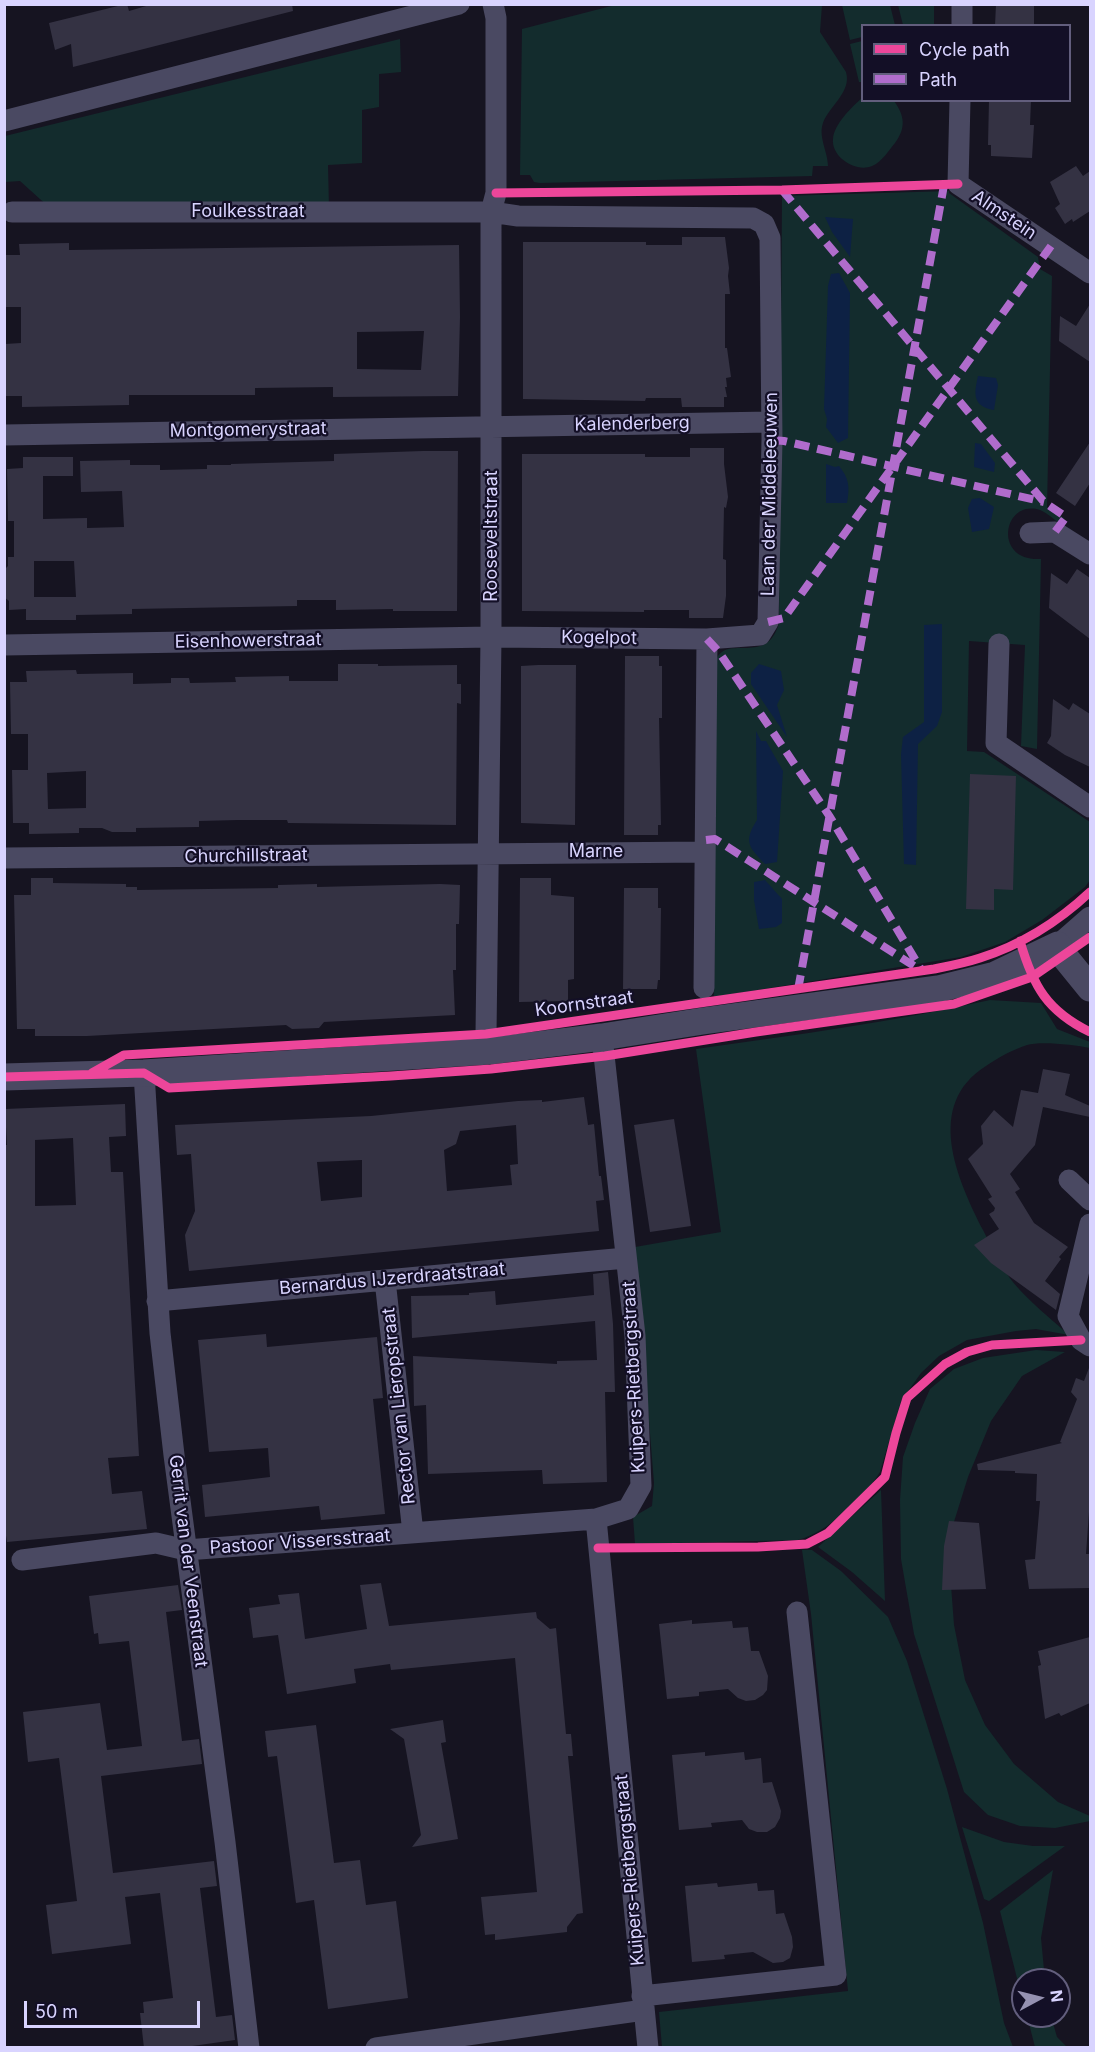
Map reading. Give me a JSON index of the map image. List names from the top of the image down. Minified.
{"streets":{"street":["Foulkesstraat","Almstein","Kalenderberg","Montgomerystraat","Laan der Middeleeuwen","Rooseveltstraat","Kogelpot","Eisenhowerstraat","Marne","Churchillstraat","Koornstraat","Bernardus IJzerdraatstraat","Kuipers-Rietbergstraat","Rector van Lieropstraat","Pastoor Vissersstraat","Gerrit van der Veenstraat"]},"crossings":[["Foulkesstraat","Laan der Middeleeuwen"],["Foulkesstraat","Rooseveltstraat"],["Kalenderberg","Montgomerystraat"],["Kalenderberg","Laan der Middeleeuwen"],["Kalenderberg","Rooseveltstraat"],["Montgomerystraat","Rooseveltstraat"],["Laan der Middeleeuwen","Rooseveltstraat"],["Laan der Middeleeuwen","Kogelpot"],["Rooseveltstraat","Kogelpot"],["Rooseveltstraat","Eisenhowerstraat"],["Rooseveltstraat","Marne"],["Rooseveltstraat","Churchillstraat"],["Rooseveltstraat","Koornstraat"],["Kogelpot","Eisenhowerstraat"],["Marne","Churchillstraat"],["Koornstraat","Kuipers-Rietbergstraat"],["Koornstraat","Gerrit van der Veenstraat"],["Bernardus IJzerdraatstraat","Kuipers-Rietbergstraat"],["Bernardus IJzerdraatstraat","Rector van Lieropstraat"],["Bernardus IJzerdraatstraat","Gerrit van der Veenstraat"],["Kuipers-Rietbergstraat","Pastoor Vissersstraat"],["Rector van Lieropstraat","Pastoor Vissersstraat"],["Pastoor Vissersstraat","Gerrit van der Veenstraat"]],"legend":["Cycle path","Path"],"scale_bar":"50 m","north":"right"}
